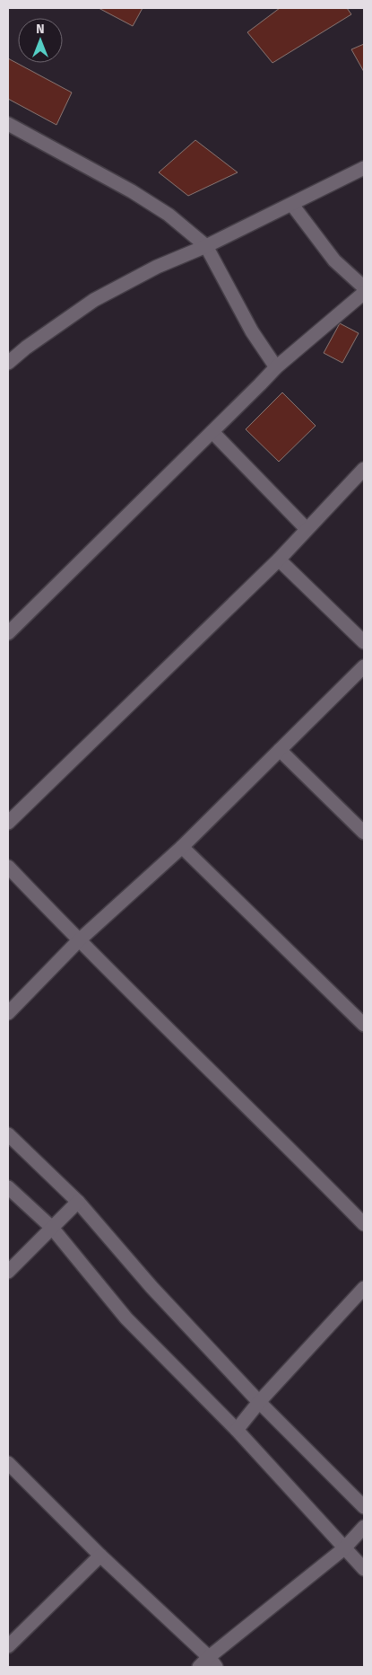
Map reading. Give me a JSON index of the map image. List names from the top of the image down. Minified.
{"north":"top"}
